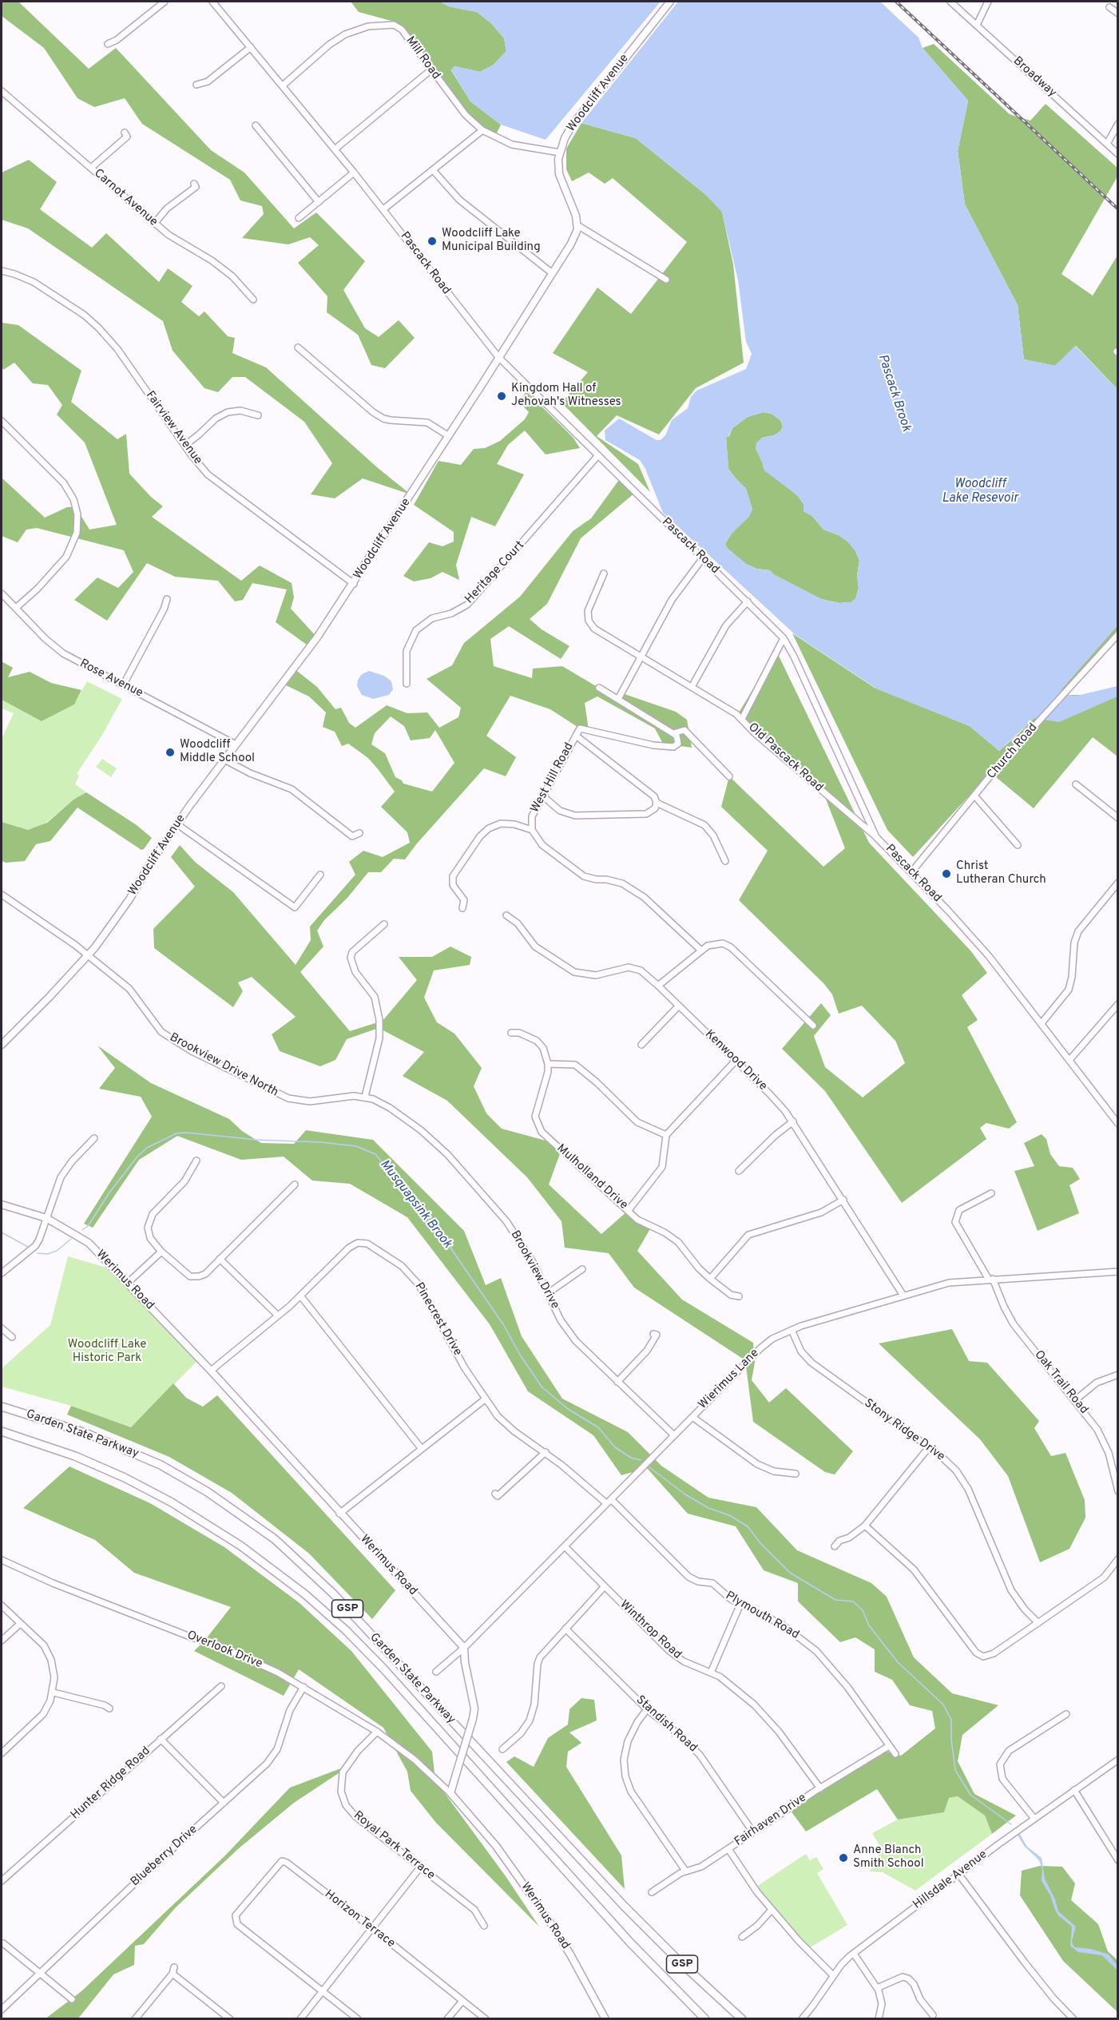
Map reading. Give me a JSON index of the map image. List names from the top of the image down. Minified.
{"streets":{"highway":["Garden State Parkway","GSP"],"main road":["Woodcliff Avenue","Werimus Road"],"street":["Mill Road","Broadway","Carnot Avenue","Pascack Road","Fairview Avenue","Heritage Court","Rose Avenue","Church Road","Old Pascack Road","West Hill Road","Kenwood Drive","Brookview Drive North","Mulholland Drive","Brookview Drive","Pinecrest Drive","Wierimus Lane","Oak Trail Road","Stony Ridge Drive","Plymouth Road","Winthrop Road","Overlook Drive","Standish Road","Hunter Ridge Road","Fairhaven Drive","Royal Park Terrace","Blueberry Drive","Hillsdale Avenue","Horizon Terrace"]},"crossings":[["Mill Road","Woodcliff Avenue"],["Mill Road","Pascack Road"],["Woodcliff Avenue","Pascack Road"],["Woodcliff Avenue","Fairview Avenue"],["Woodcliff Avenue","Rose Avenue"],["Woodcliff Avenue","Brookview Drive North"],["Pascack Road","Heritage Court"],["Pascack Road","Church Road"],["Pascack Road","Old Pascack Road"],["Kenwood Drive","Wierimus Lane"],["Brookview Drive North","Brookview Drive"],["Brookview Drive","Wierimus Lane"],["Werimus Road","Pinecrest Drive"],["Werimus Road","Wierimus Lane"],["Werimus Road","Overlook Drive"],["Pinecrest Drive","Wierimus Lane"],["Pinecrest Drive","Plymouth Road"],["Wierimus Lane","Oak Trail Road"],["Wierimus Lane","Stony Ridge Drive"],["Wierimus Lane","Plymouth Road"],["Wierimus Lane","Winthrop Road"],["Plymouth Road","Fairhaven Drive"],["Winthrop Road","Fairhaven Drive"],["Overlook Drive","Royal Park Terrace"],["Overlook Drive","Blueberry Drive"],["Standish Road","Fairhaven Drive"]],"water":["Pascack Brook","Woodcliff Lake Resevoir","Musquapsink Brook"],"parks":["Woodcliff Lake Historic Park"],"places":["Woodcliff Lake Municipal Building","Kingdom Hall of Jehovah's Witnesses","Woodcliff Middle School","Christ Lutheran Church","Anne Blanch Smith School"]}
